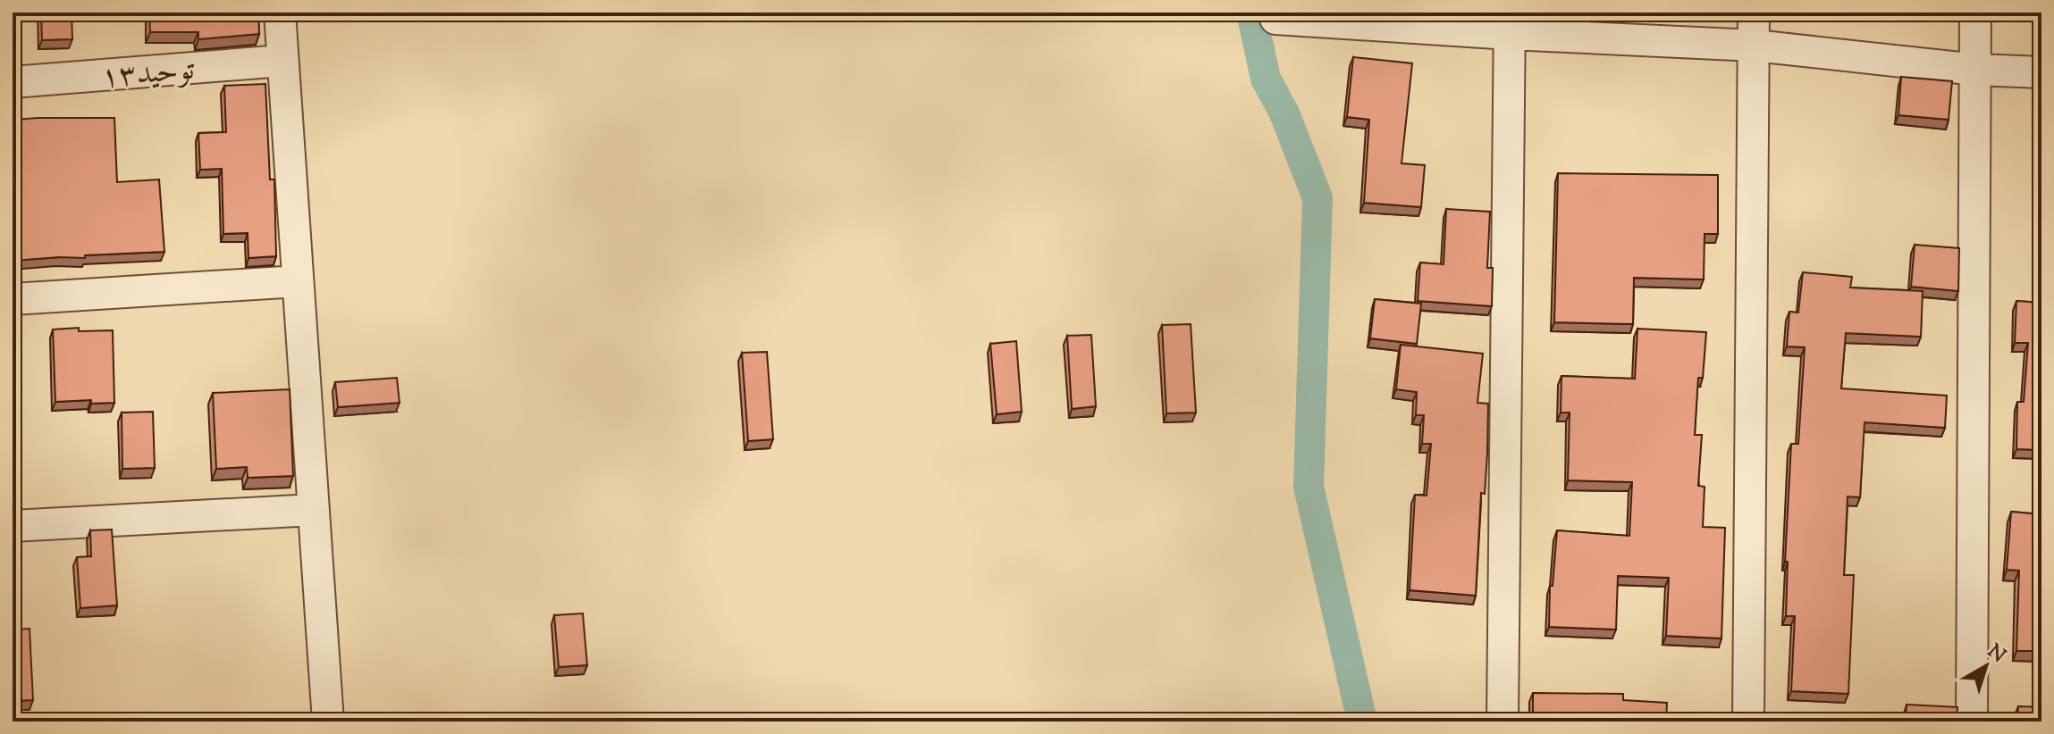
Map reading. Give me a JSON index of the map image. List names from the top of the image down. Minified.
{"streets":{"street":["توحید۱۳"]},"north":"top right"}
